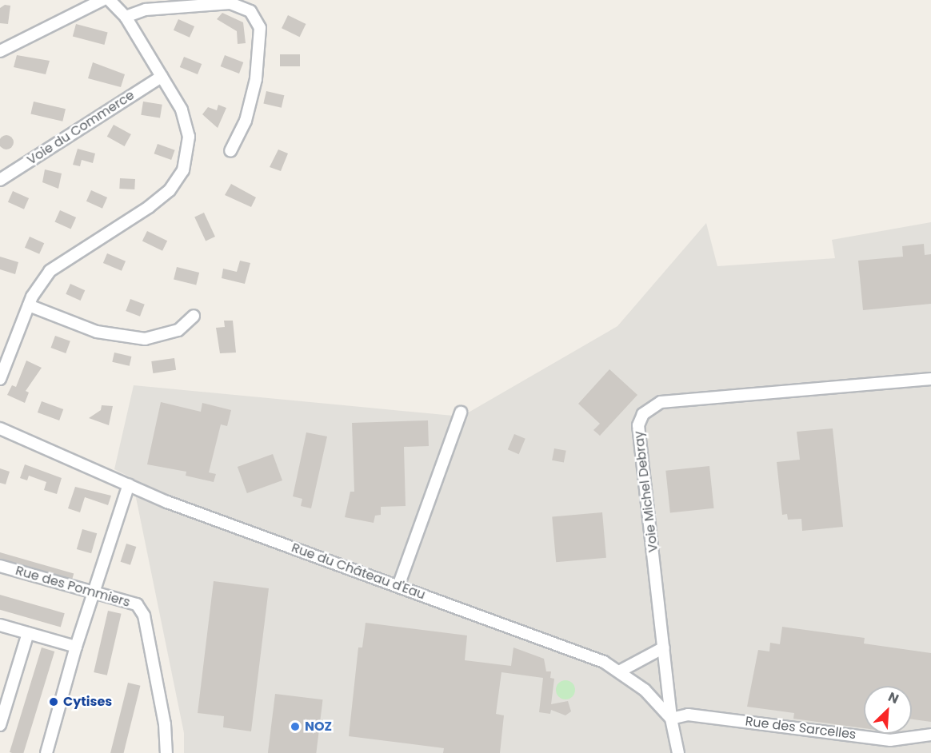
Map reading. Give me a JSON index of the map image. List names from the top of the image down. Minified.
{"streets":{"street":["Voie du Commerce","Voie Michel Debray","Rue du Château d'Eau","Rue des Pommiers","Rue des Sarcelles"]},"crossings":[["Voie Michel Debray","Rue du Château d'Eau"],["Voie Michel Debray","Rue des Sarcelles"],["Rue du Château d'Eau","Rue des Sarcelles"]],"places":["Cytises","NOZ"],"north":"top right"}
